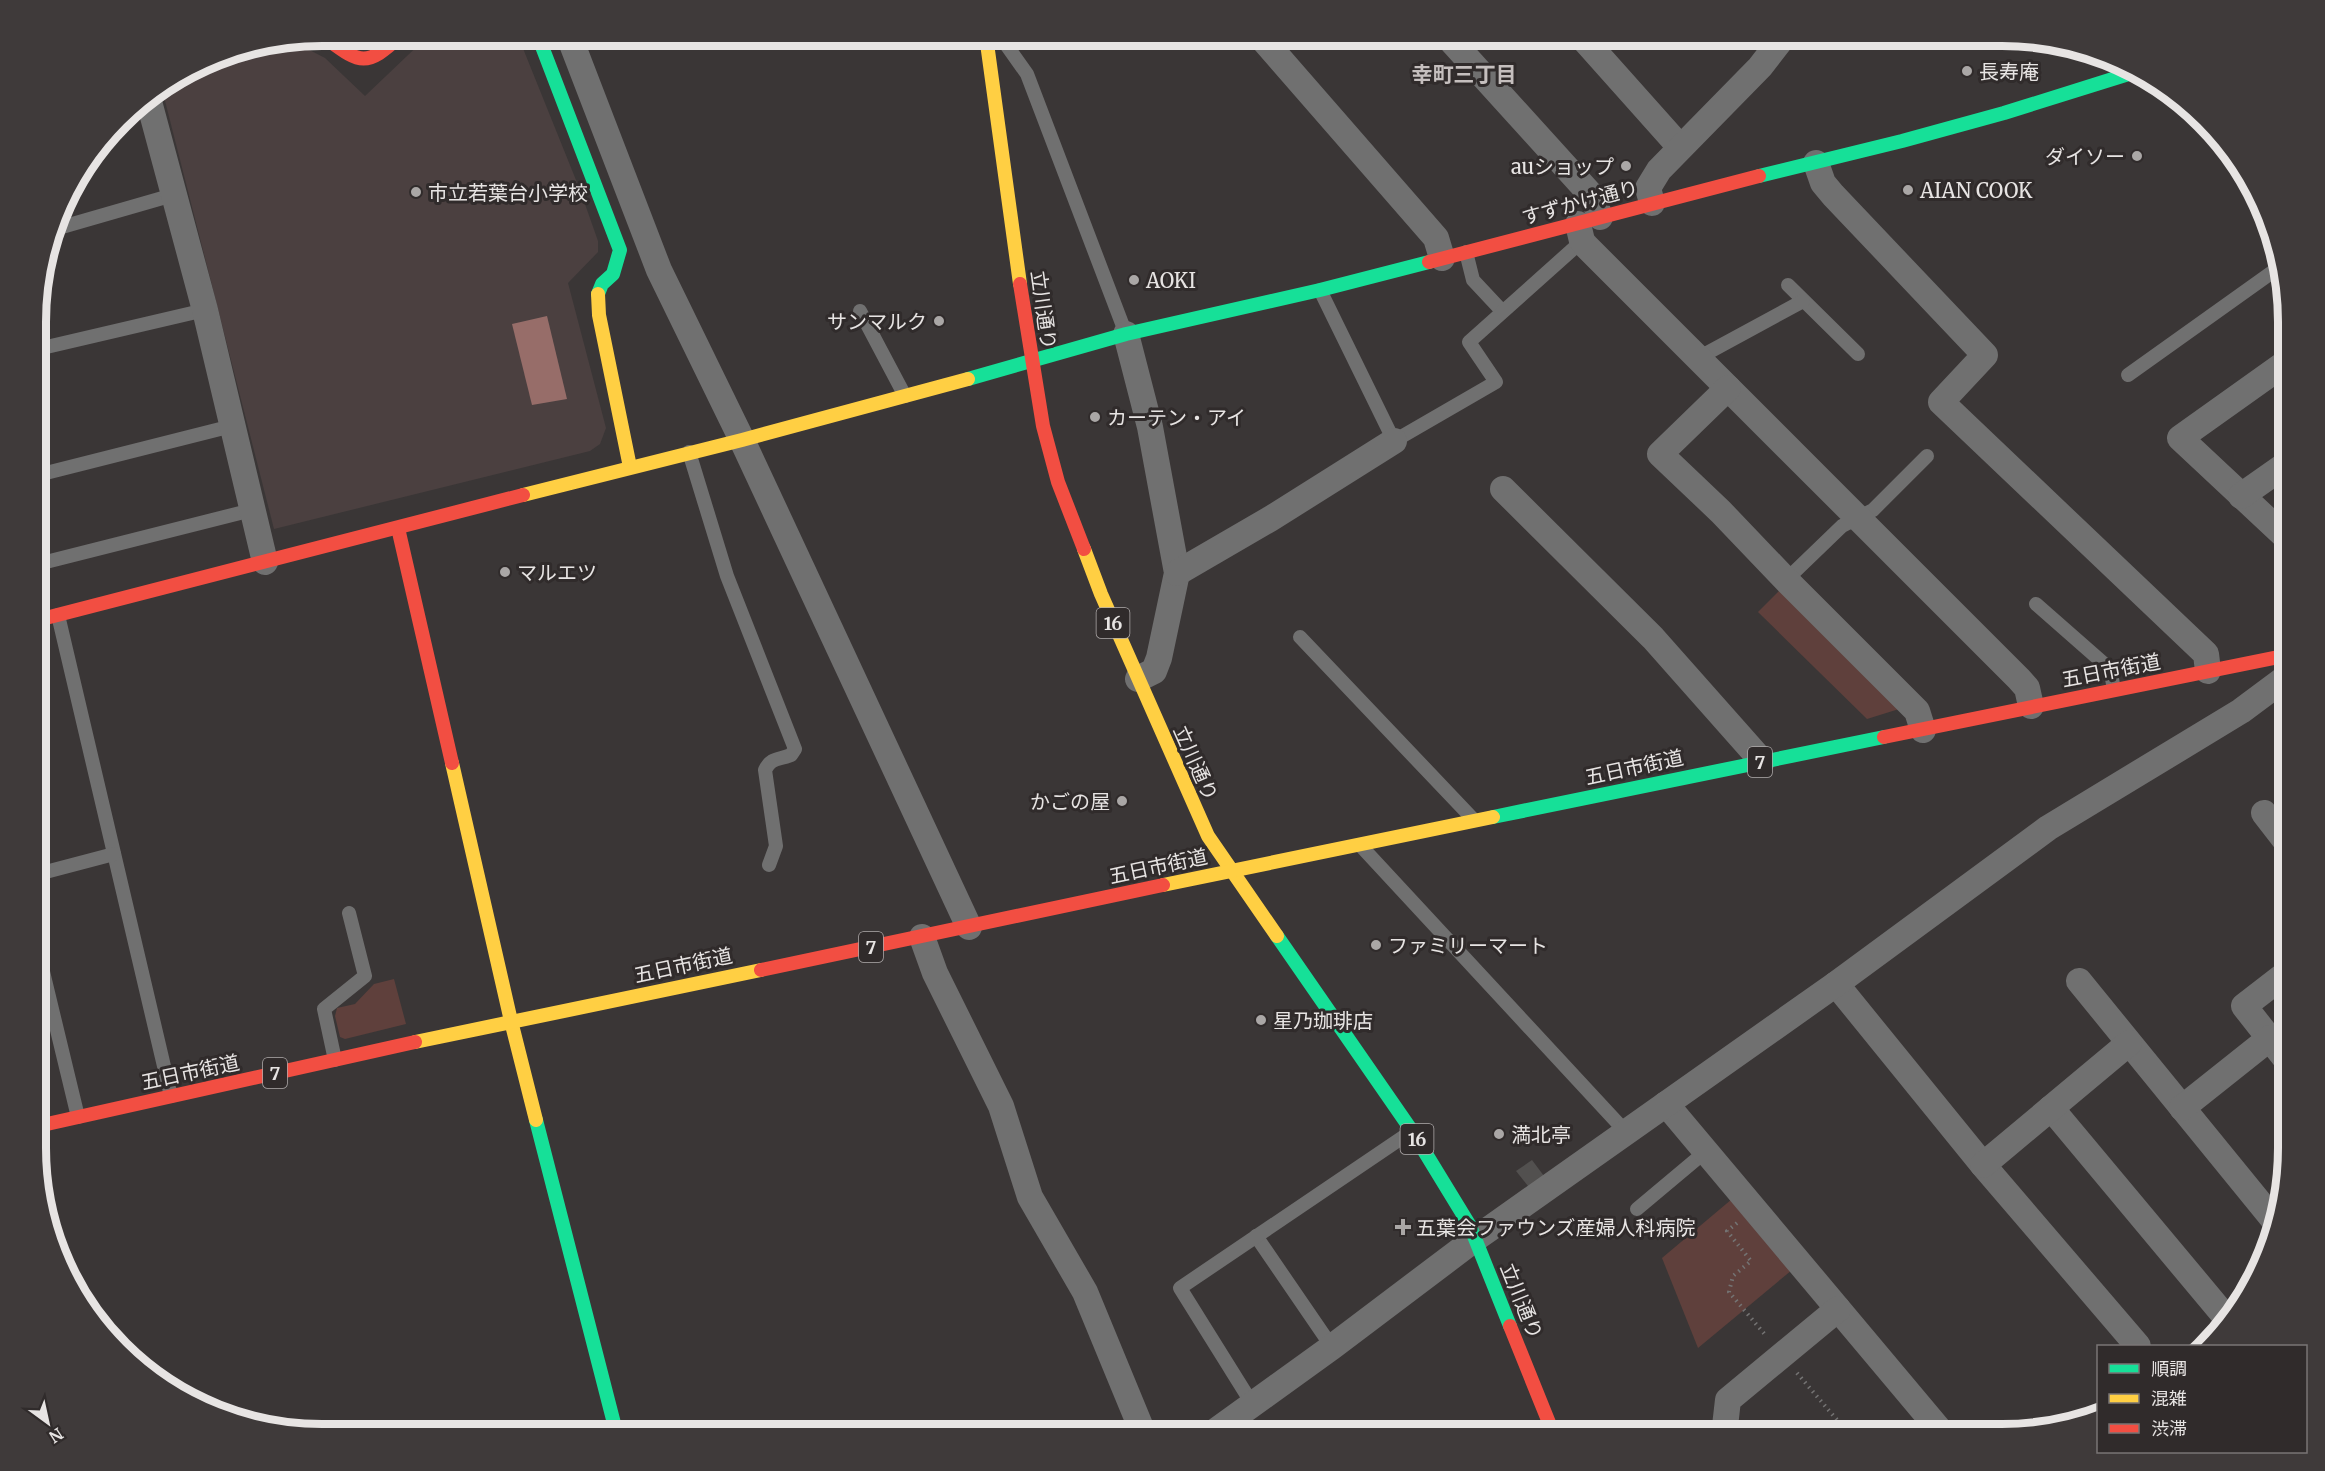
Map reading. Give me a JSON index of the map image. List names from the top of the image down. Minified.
{"streets":{"main road":["すずかけ通り","立川通り","16","五日市街道","7"]},"crossings":[["すずかけ通り","立川通り"],["立川通り","五日市街道"]],"districts":["幸町三丁目"],"places":{"other":["長寿庵","ダイソー","auショップ","AIAN COOK","市立若葉台小学校","AOKI","サンマルク","カーテン・アイ","マルエツ","かごの屋","ファミリーマート","星乃珈琲店","満北亭"],"health":["五葉会ファウンズ産婦人科病院"]},"legend":["順調","混雑","渋滞"],"north":"bottom right"}
